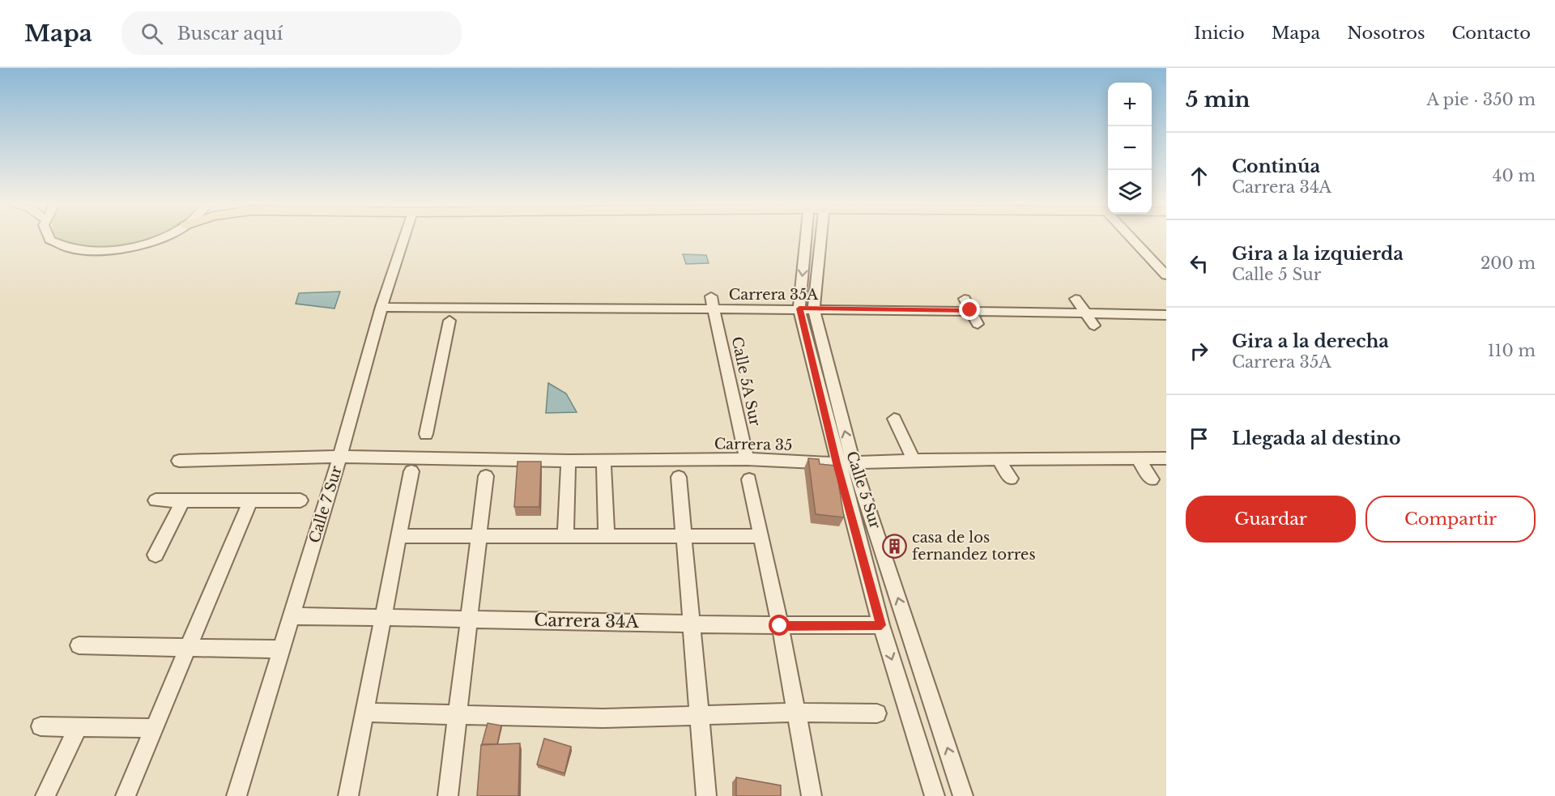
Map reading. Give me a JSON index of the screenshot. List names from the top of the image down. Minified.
{"streets":{"street":["Carrera 35A","Calle 5A Sur","Carrera 35","Calle 5 Sur","Calle 7 Sur","Carrera 34A"]},"crossings":[["Carrera 35A","Calle 5A Sur"],["Carrera 35A","Calle 5 Sur"],["Carrera 35A","Calle 7 Sur"],["Calle 5A Sur","Carrera 35"],["Carrera 35","Calle 5 Sur"],["Carrera 35","Calle 7 Sur"],["Calle 5 Sur","Carrera 34A"],["Calle 7 Sur","Carrera 34A"]],"places":{"building":["casa de los fernandez torres"]},"page":{"header":"Mapa","search":"Buscar aquí","nav":["Inicio","Mapa","Nosotros","Contacto"],"heading":["5 min","A pie · 350 m"],"map_buttons":["+","−"],"list":[["Continúa","Carrera 34A","40 m"],["Gira a la izquierda","Calle 5 Sur","200 m"],["Gira a la derecha","Carrera 35A","110 m"],"Llegada al destino"],"buttons":["Guardar","Compartir"]}}
